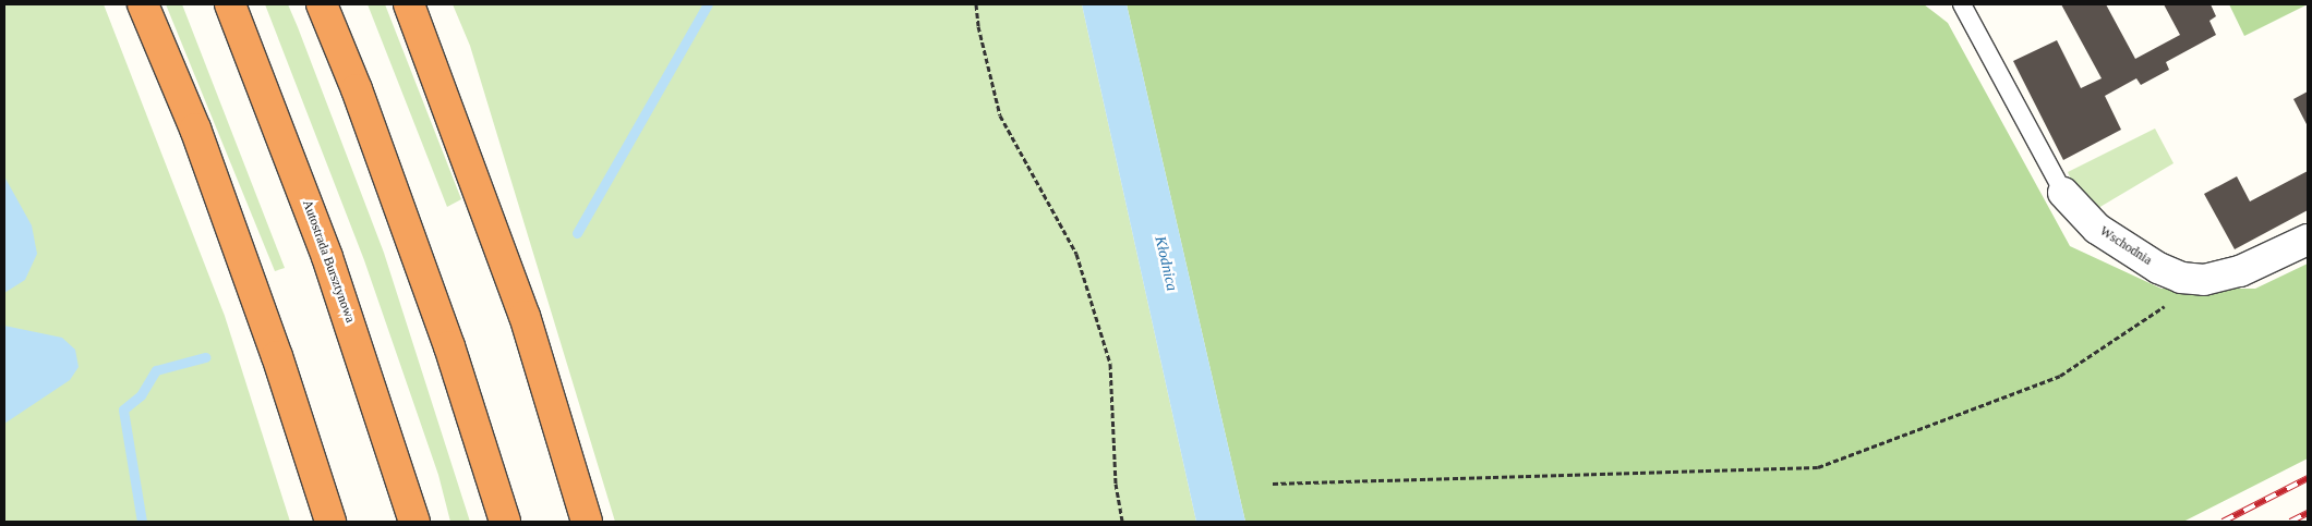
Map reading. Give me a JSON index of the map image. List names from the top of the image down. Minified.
{"streets":{"highway":["Autostrada Bursztynowa"],"street":["Wschodnia"]},"water":["Kłodnica"]}
